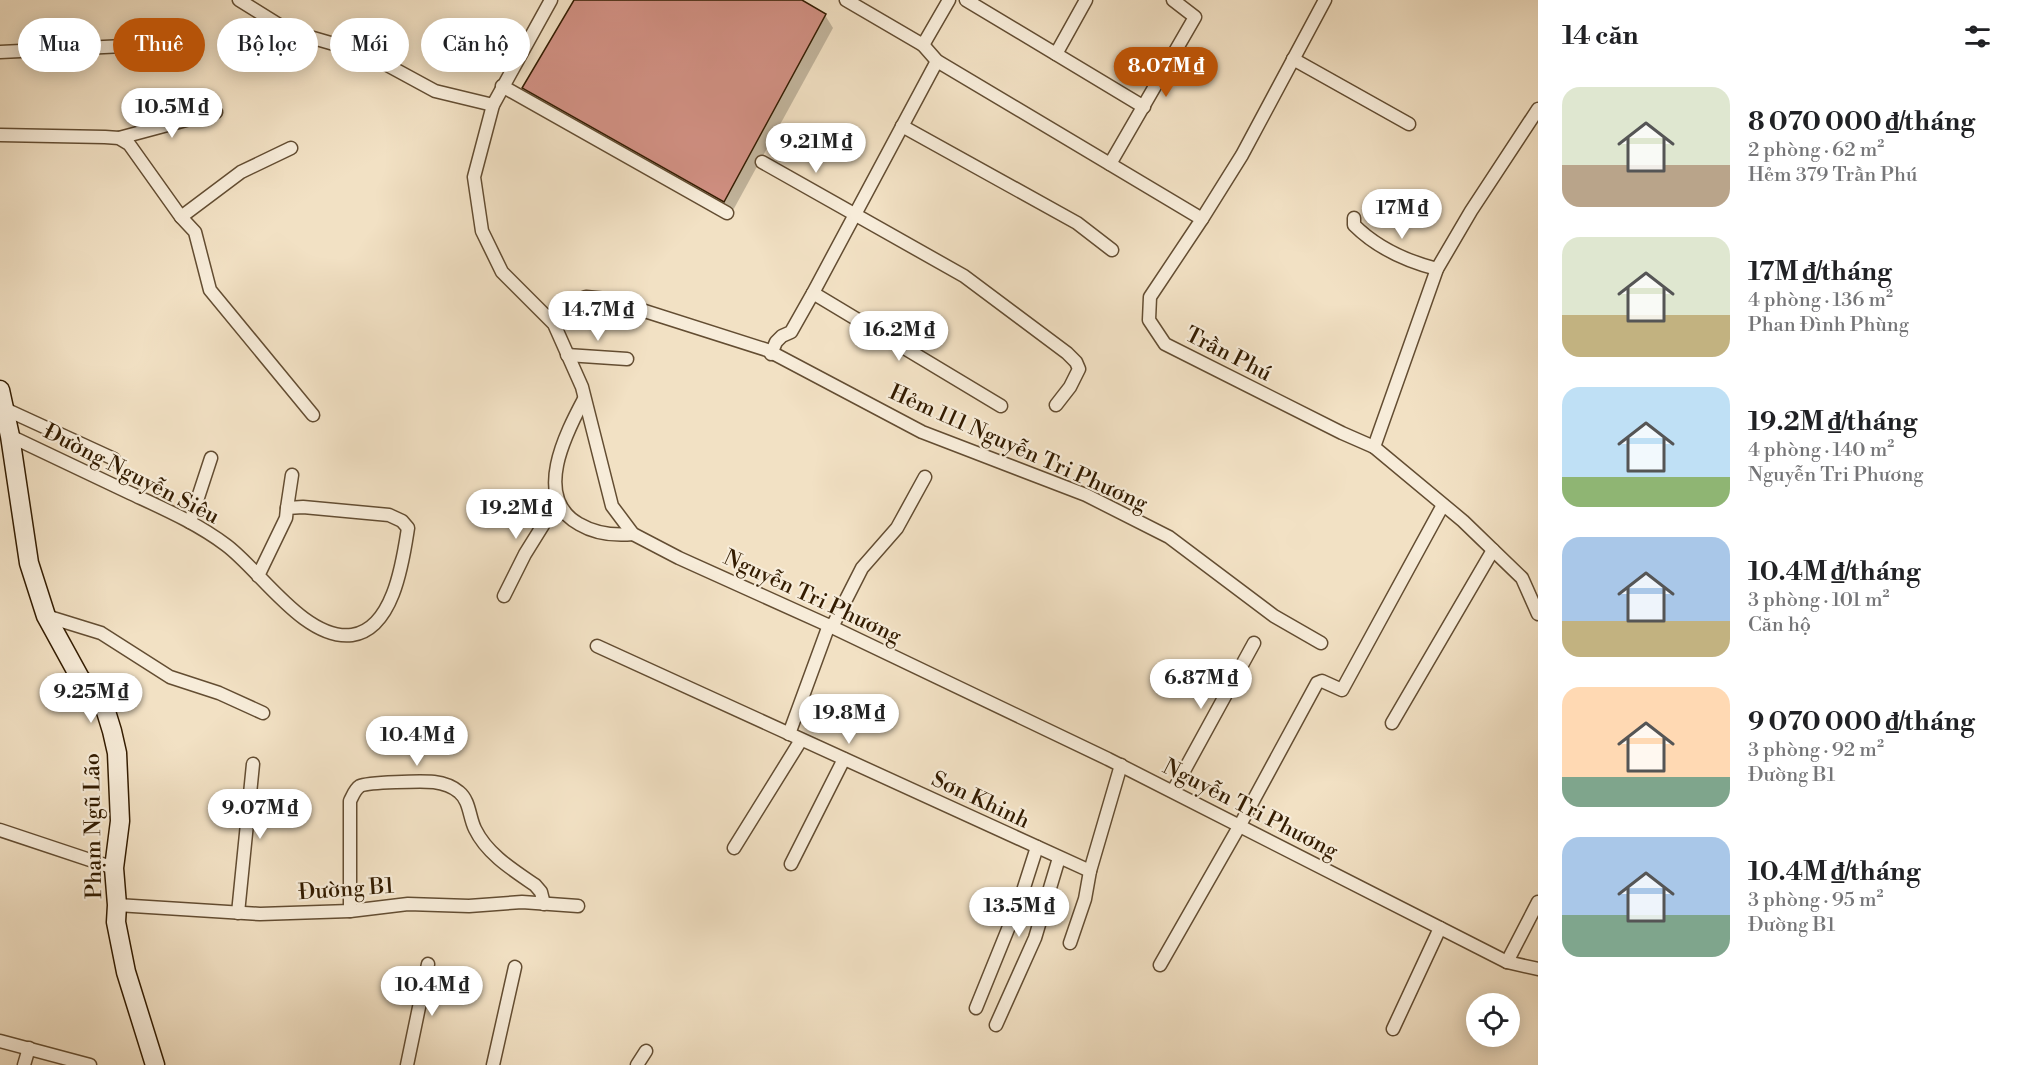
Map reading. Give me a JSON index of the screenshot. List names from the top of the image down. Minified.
{"streets":{"street":["Trần Phú","Hẻm 111 Nguyễn Tri Phương","Đường Nguyễn Siêu","Nguyễn Tri Phương","Sơn Khinh","Phạm Ngũ Lão","Đường B1"]},"crossings":[["Hẻm 111 Nguyễn Tri Phương","Nguyễn Tri Phương"],["Đường Nguyễn Siêu","Phạm Ngũ Lão"],["Phạm Ngũ Lão","Đường B1"]],"page":{"heading":"14 căn","chip":["Mua","Thuê","Bộ lọc","Mới","Căn hộ"],"price":["8.07M ₫","10.5M ₫","9.21M ₫","17M ₫","14.7M ₫","16.2M ₫","19.2M ₫","6.87M ₫","9.25M ₫","19.8M ₫","10.4M ₫","9.07M ₫","13.5M ₫","10.4M ₫"],"list":[{"name":"8 070 000 ₫/tháng","note":"2 phòng · 62 m² · Hẻm 379 Trần Phú"},{"name":"17M ₫/tháng","note":"4 phòng · 136 m² · Phan Đình Phùng"},{"name":"19.2M ₫/tháng","note":"4 phòng · 140 m² · Nguyễn Tri Phương"},{"name":"10.4M ₫/tháng","note":"3 phòng · 101 m² · Căn hộ"},{"name":"9 070 000 ₫/tháng","note":"3 phòng · 92 m² · Đường B1"},{"name":"10.4M ₫/tháng","note":"3 phòng · 95 m² · Đường B1"}]}}
